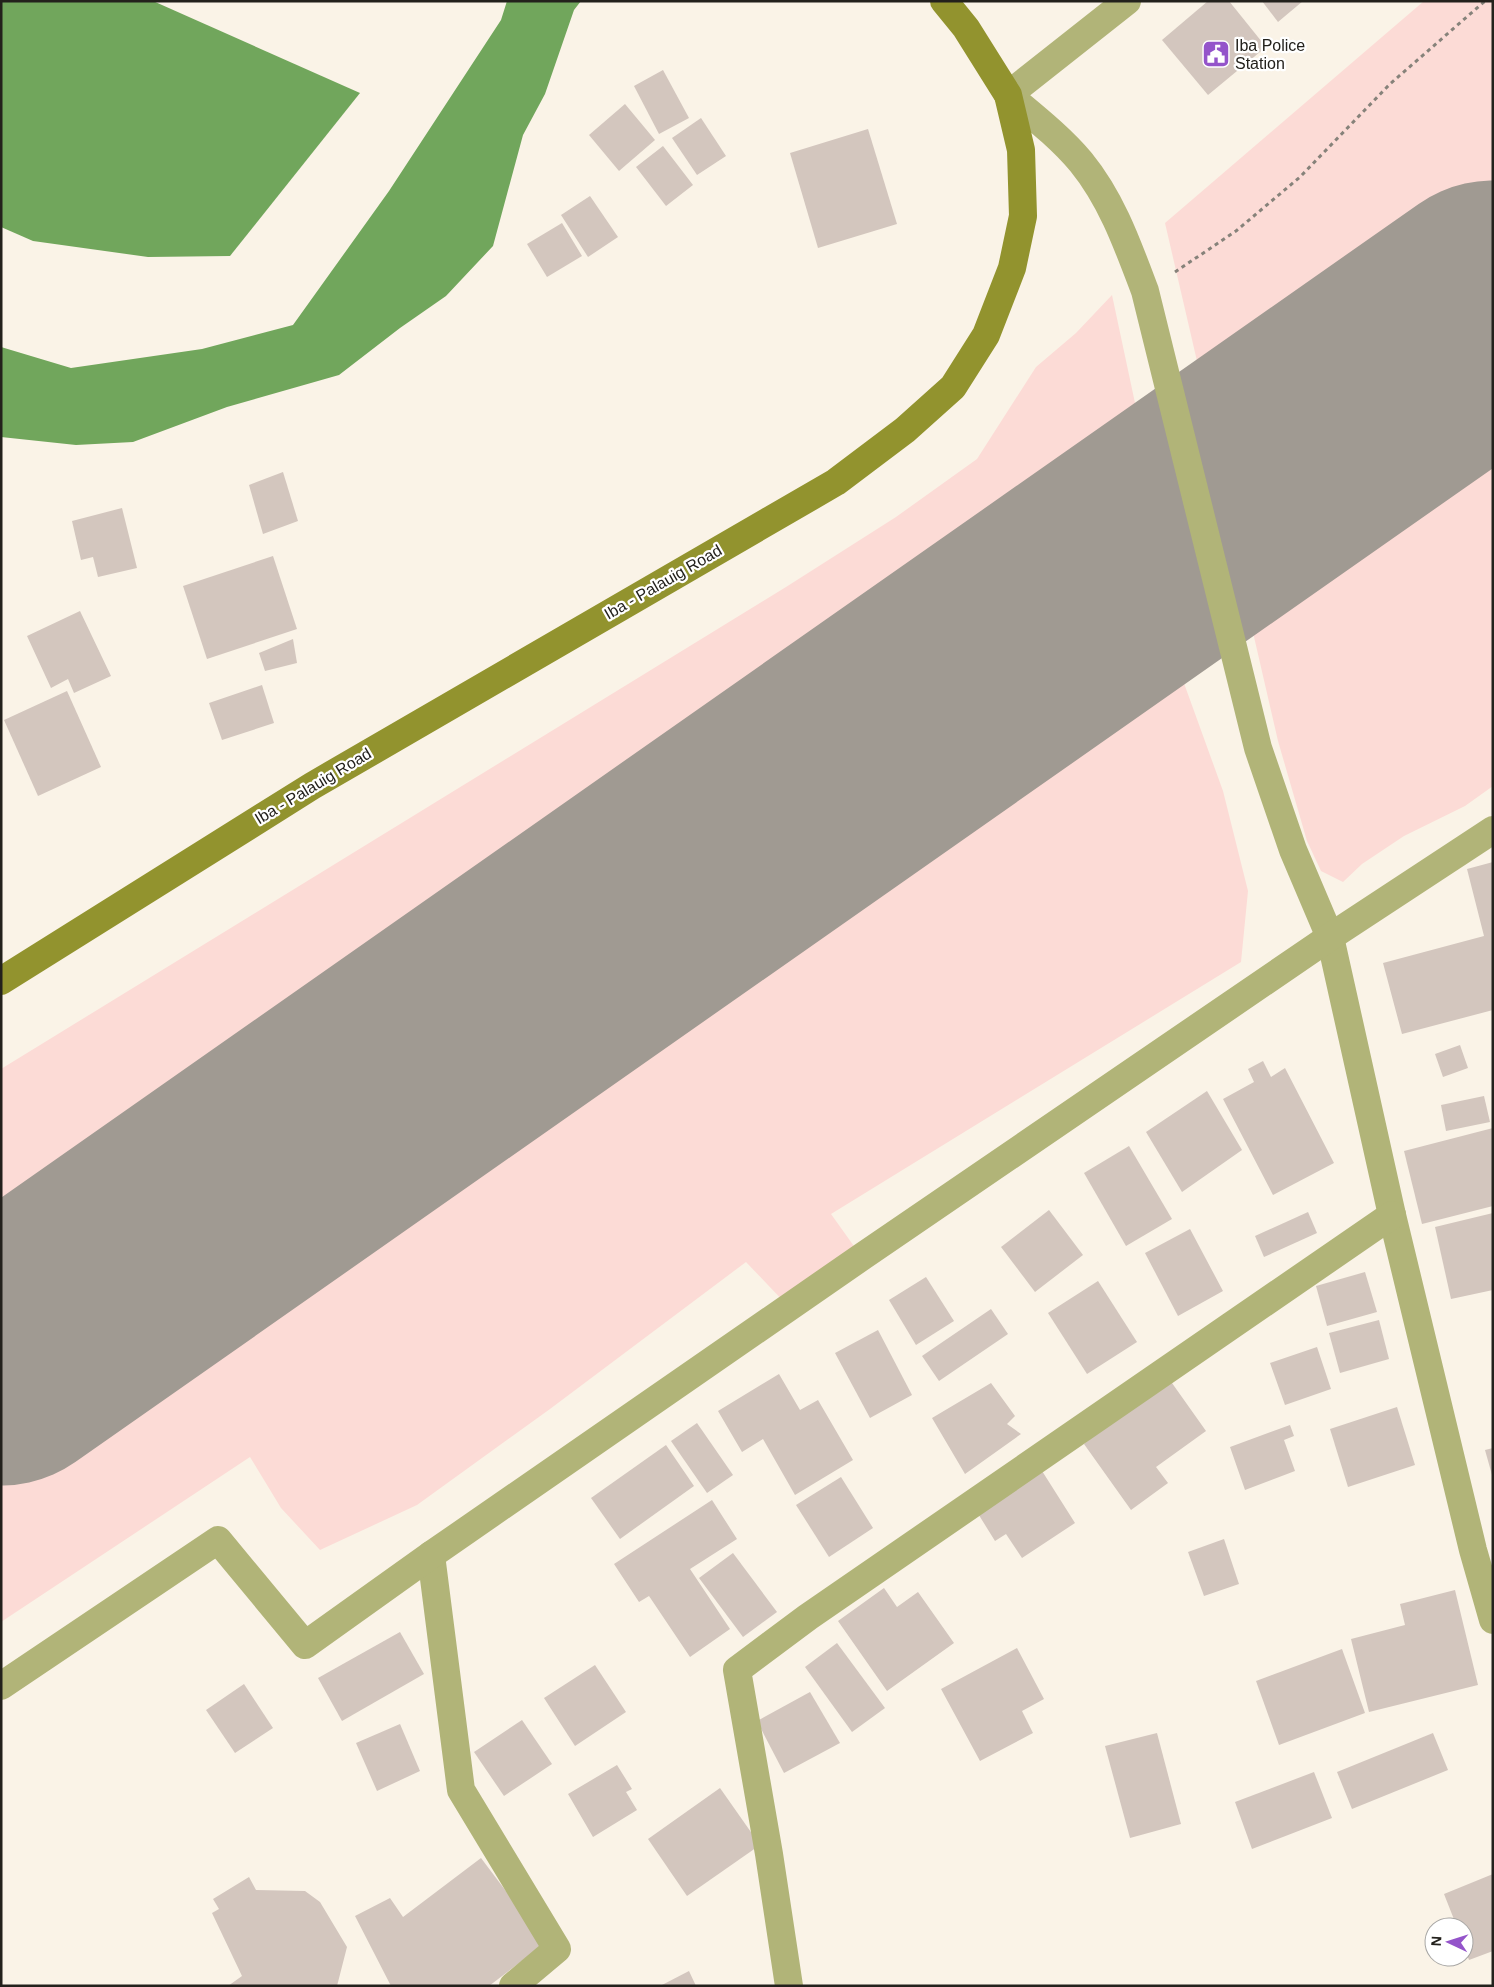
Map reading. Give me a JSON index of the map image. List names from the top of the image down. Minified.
{"streets":{"main road":["Iba - Palauig Road"]},"places":{"public building":["Iba Police Station"]},"north":"left"}
